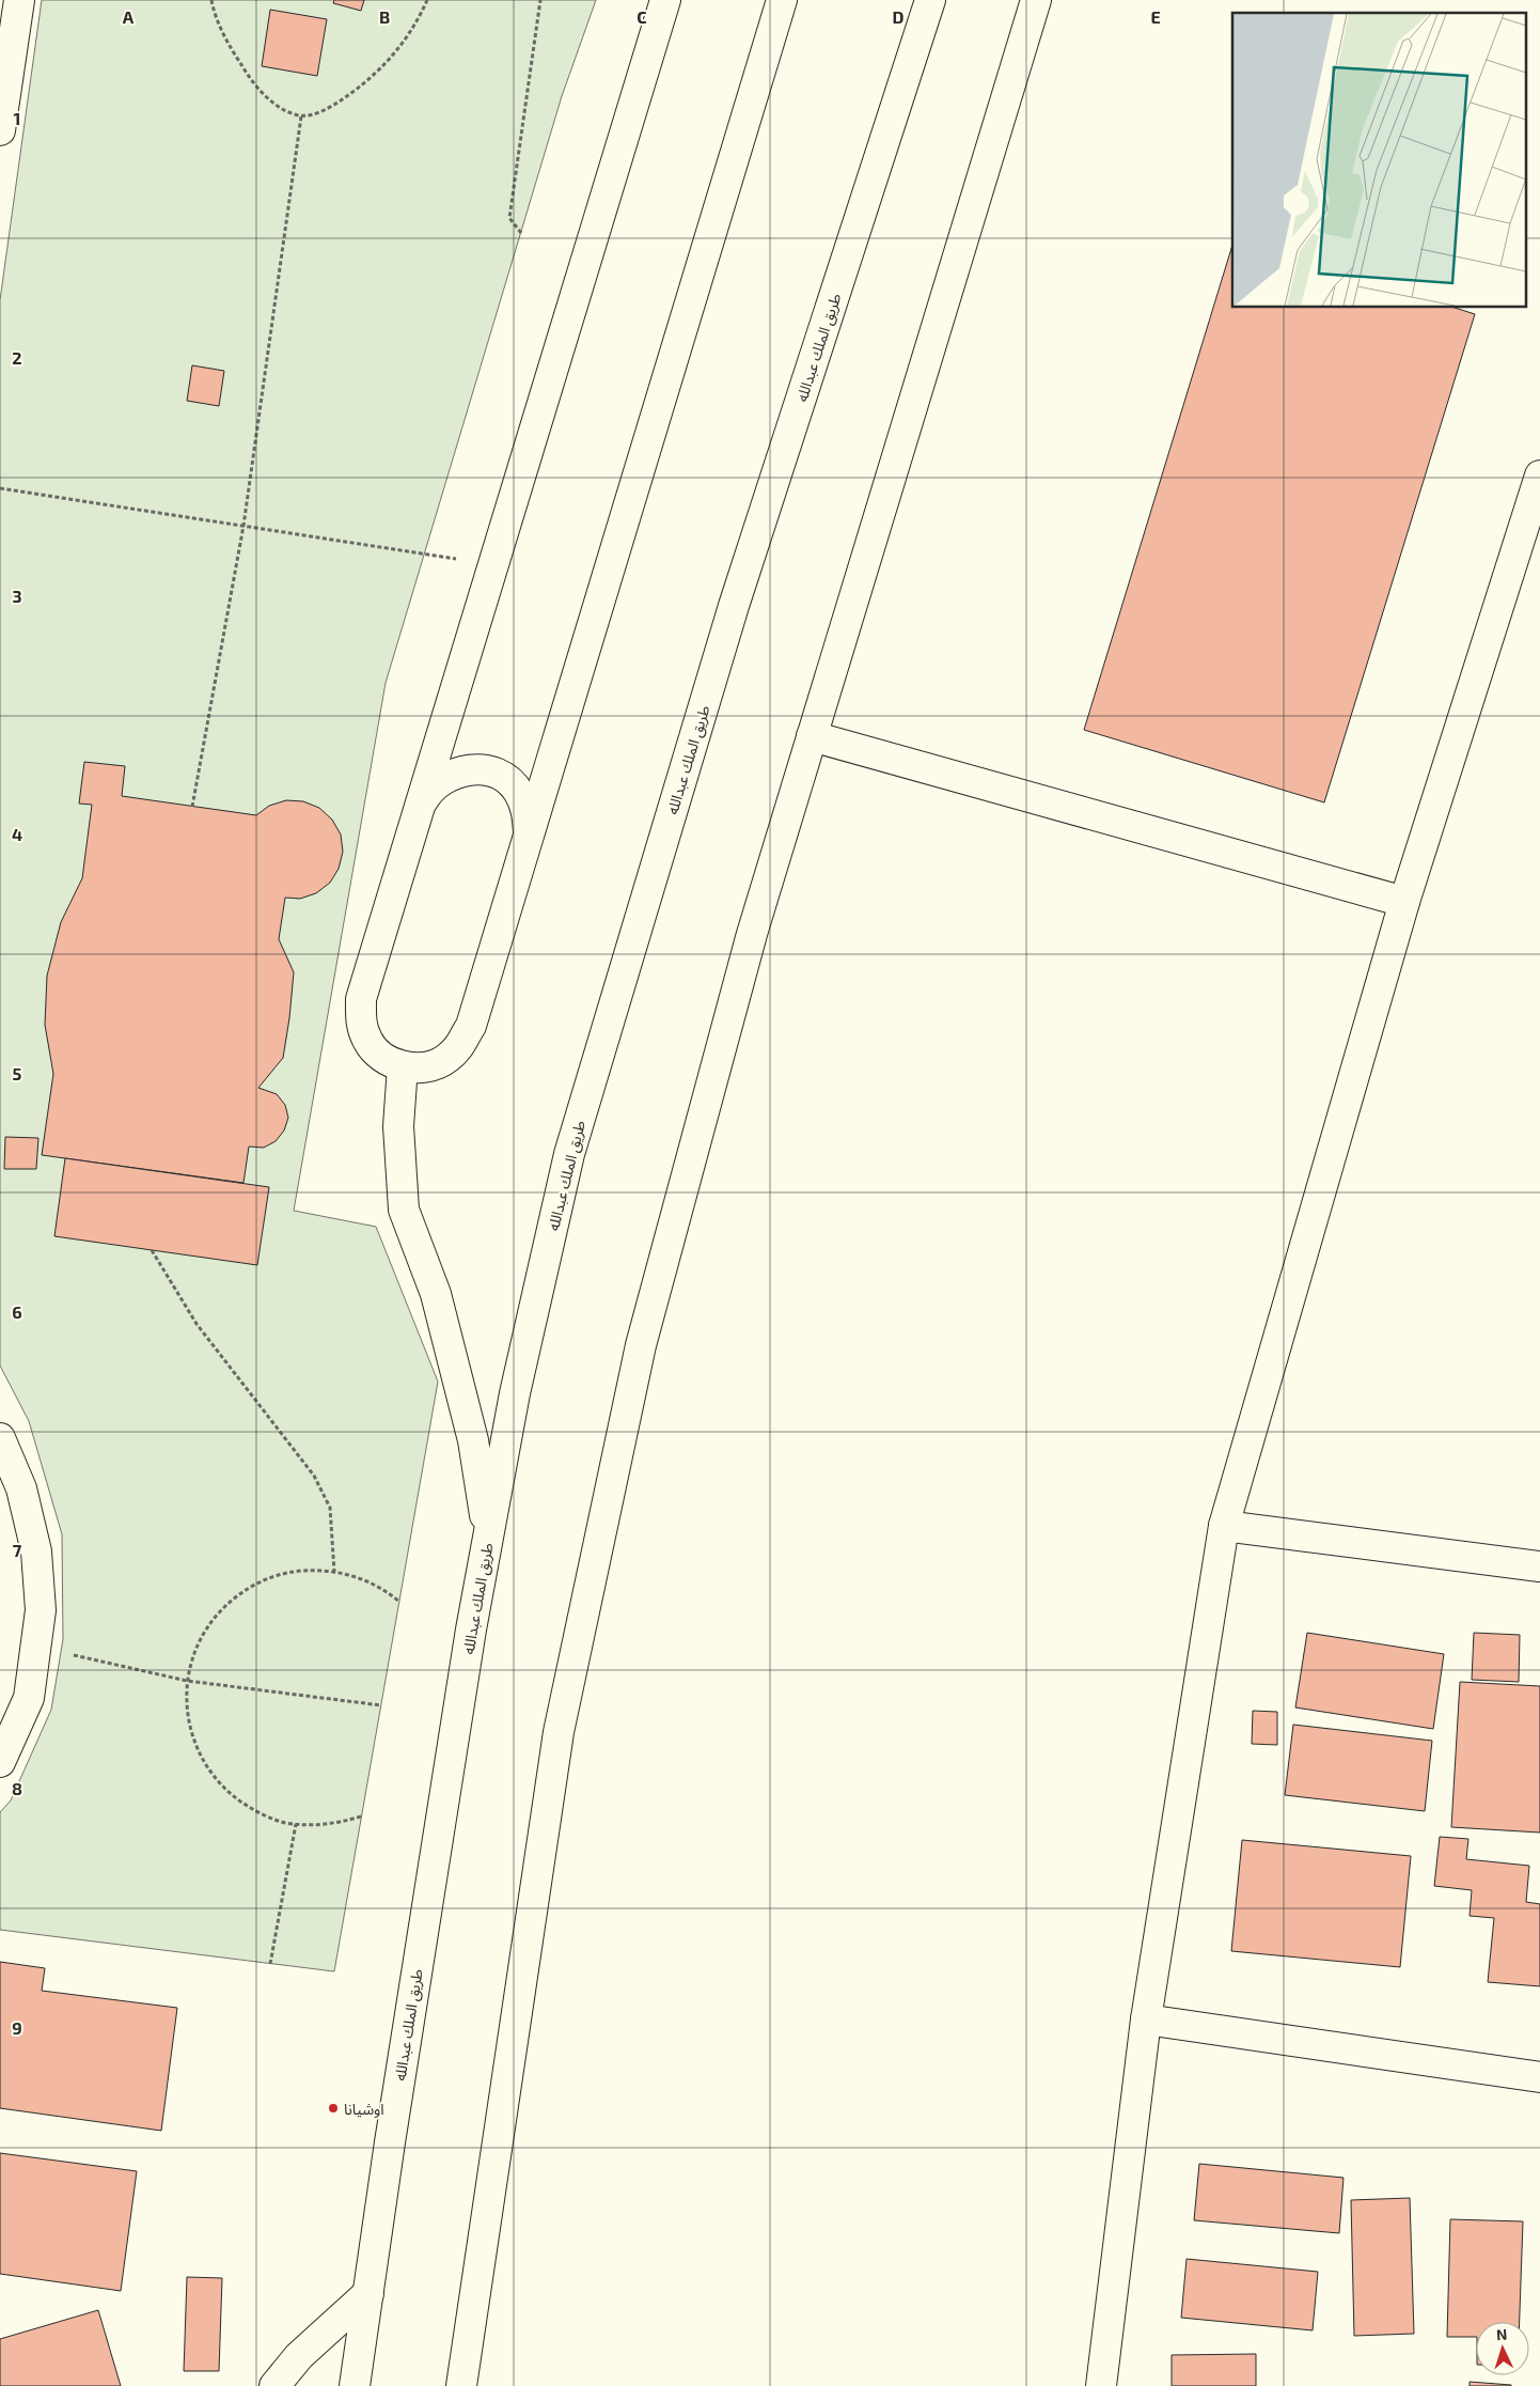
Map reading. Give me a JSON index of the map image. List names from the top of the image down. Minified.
{"streets":{"street":["طريق الملك عبدالله"]},"places":["اوشيانا"],"north":"top","grid":{"columns":["A","B","C","D","E"],"rows":["1","2","3","4","5","6","7","8","9"]}}
